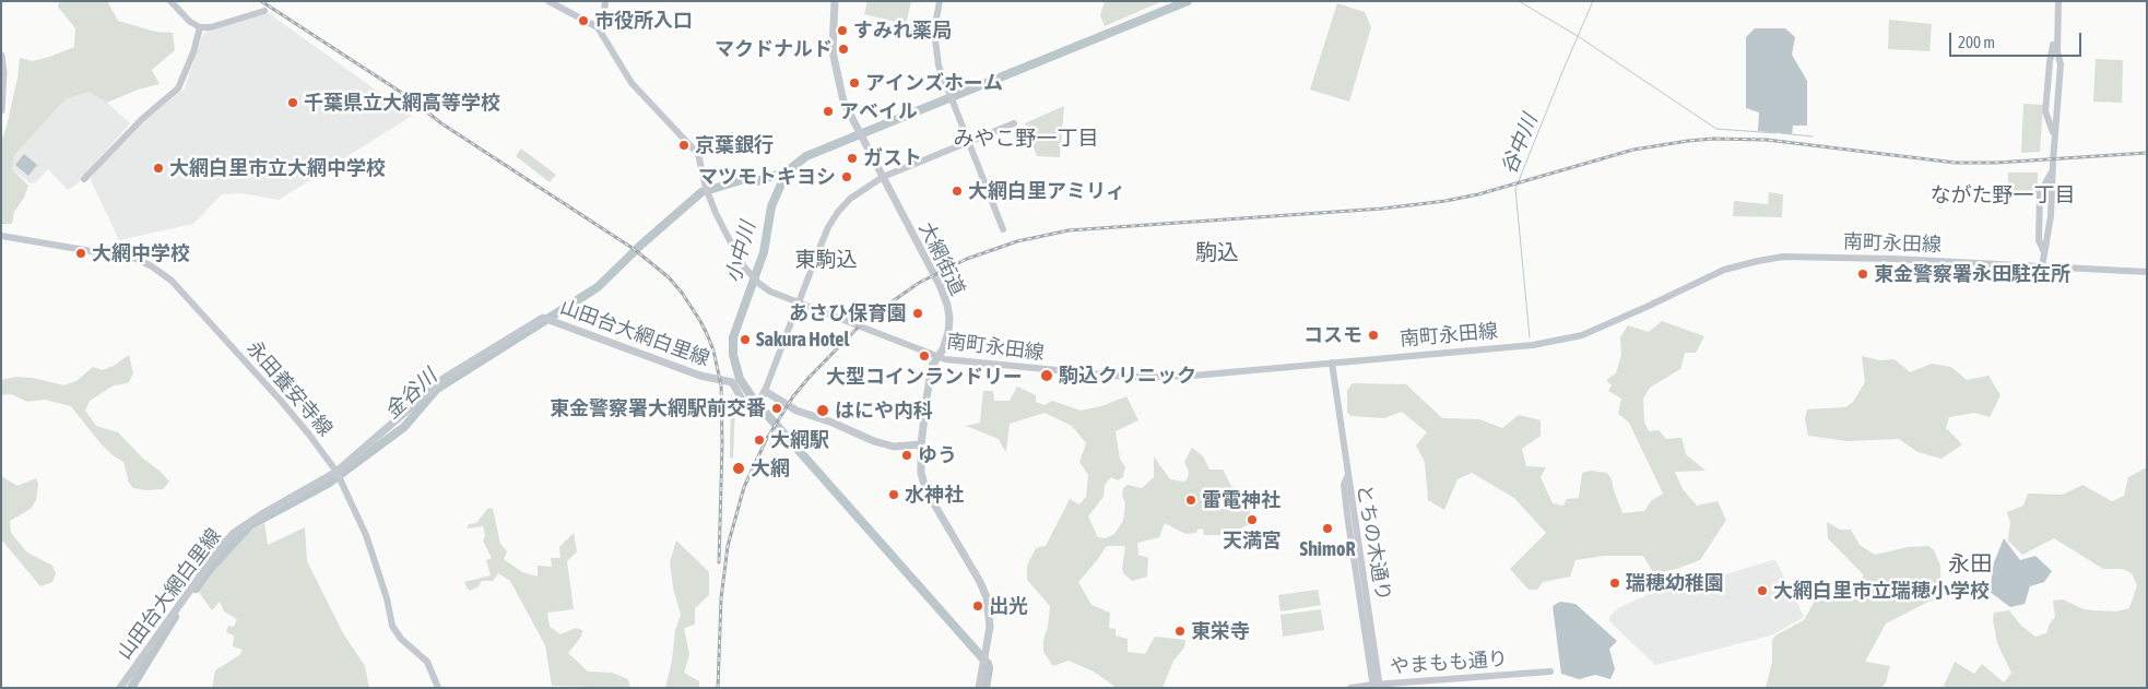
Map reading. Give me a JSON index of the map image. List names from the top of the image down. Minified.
{"streets":{"main road":["大網街道","山田台大網白里線"],"street":["南町永田線","永田養安寺線","とちの木通り","やまもも通り"]},"crossings":[["南町永田線","大網街道"],["南町永田線","とちの木通り"],["山田台大網白里線","永田養安寺線"],["とちの木通り","やまもも通り"]],"districts":["みやこ野一丁目","ながた野一丁目","駒込","東駒込","永田"],"water":["谷中川","小中川","金谷川"],"places":["市役所入口","すみれ薬局","マクドナルド","アインズホーム","千葉県立大網高等学校","アベイル","京葉銀行","ガスト","大網白里市立大網中学校","マツモトキヨシ","大網白里アミリィ","大網中学校","東金警察署永田駐在所","あさひ保育園","コスモ","Sakura Hotel","大型コインランドリー","駒込クリニック","東金警察署大網駅前交番","はにや内科","大網駅","ゆう","大網","水神社","雷電神社","天満宮","ShimoR","瑞穂幼稚園","大網白里市立瑞穂小学校","出光","東栄寺"],"scale_bar":"200 m"}
